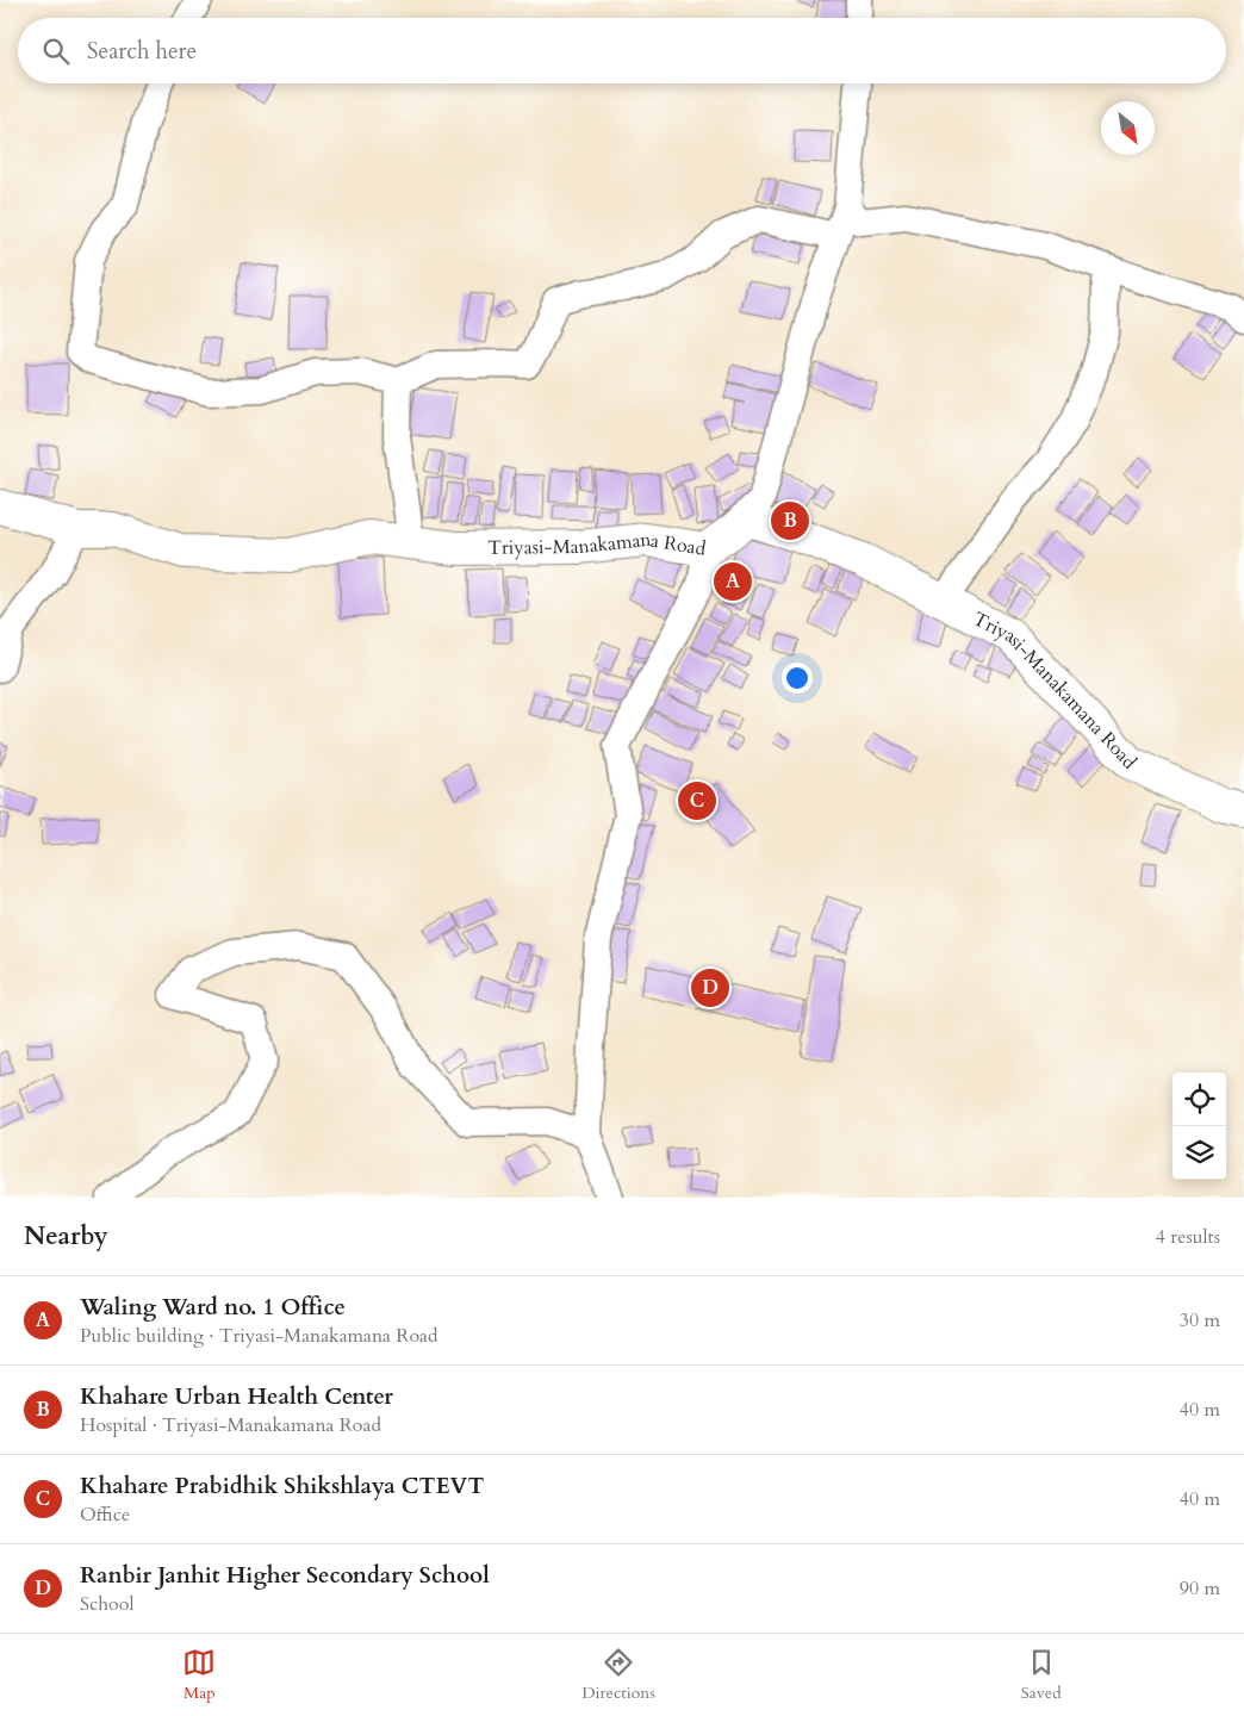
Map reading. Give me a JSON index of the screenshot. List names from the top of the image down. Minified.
{"streets":{"street":["Triyasi-Manakamana Road"]},"north":"bottom right","page":{"search":"Search here","pins":["B","A","C","D"],"heading":["Nearby","4 results"],"list":[{"mark":"A","name":"Waling Ward no. 1 Office","note":"Public building · Triyasi-Manakamana Road","value":"30 m"},{"mark":"B","name":"Khahare Urban Health Center","note":"Hospital · Triyasi-Manakamana Road","value":"40 m"},{"mark":"C","name":"Khahare Prabidhik Shikshlaya CTEVT","note":"Office","value":"40 m"},{"mark":"D","name":"Ranbir Janhit Higher Secondary School","note":"School","value":"90 m"}],"nav":["Map","Directions","Saved"]}}
